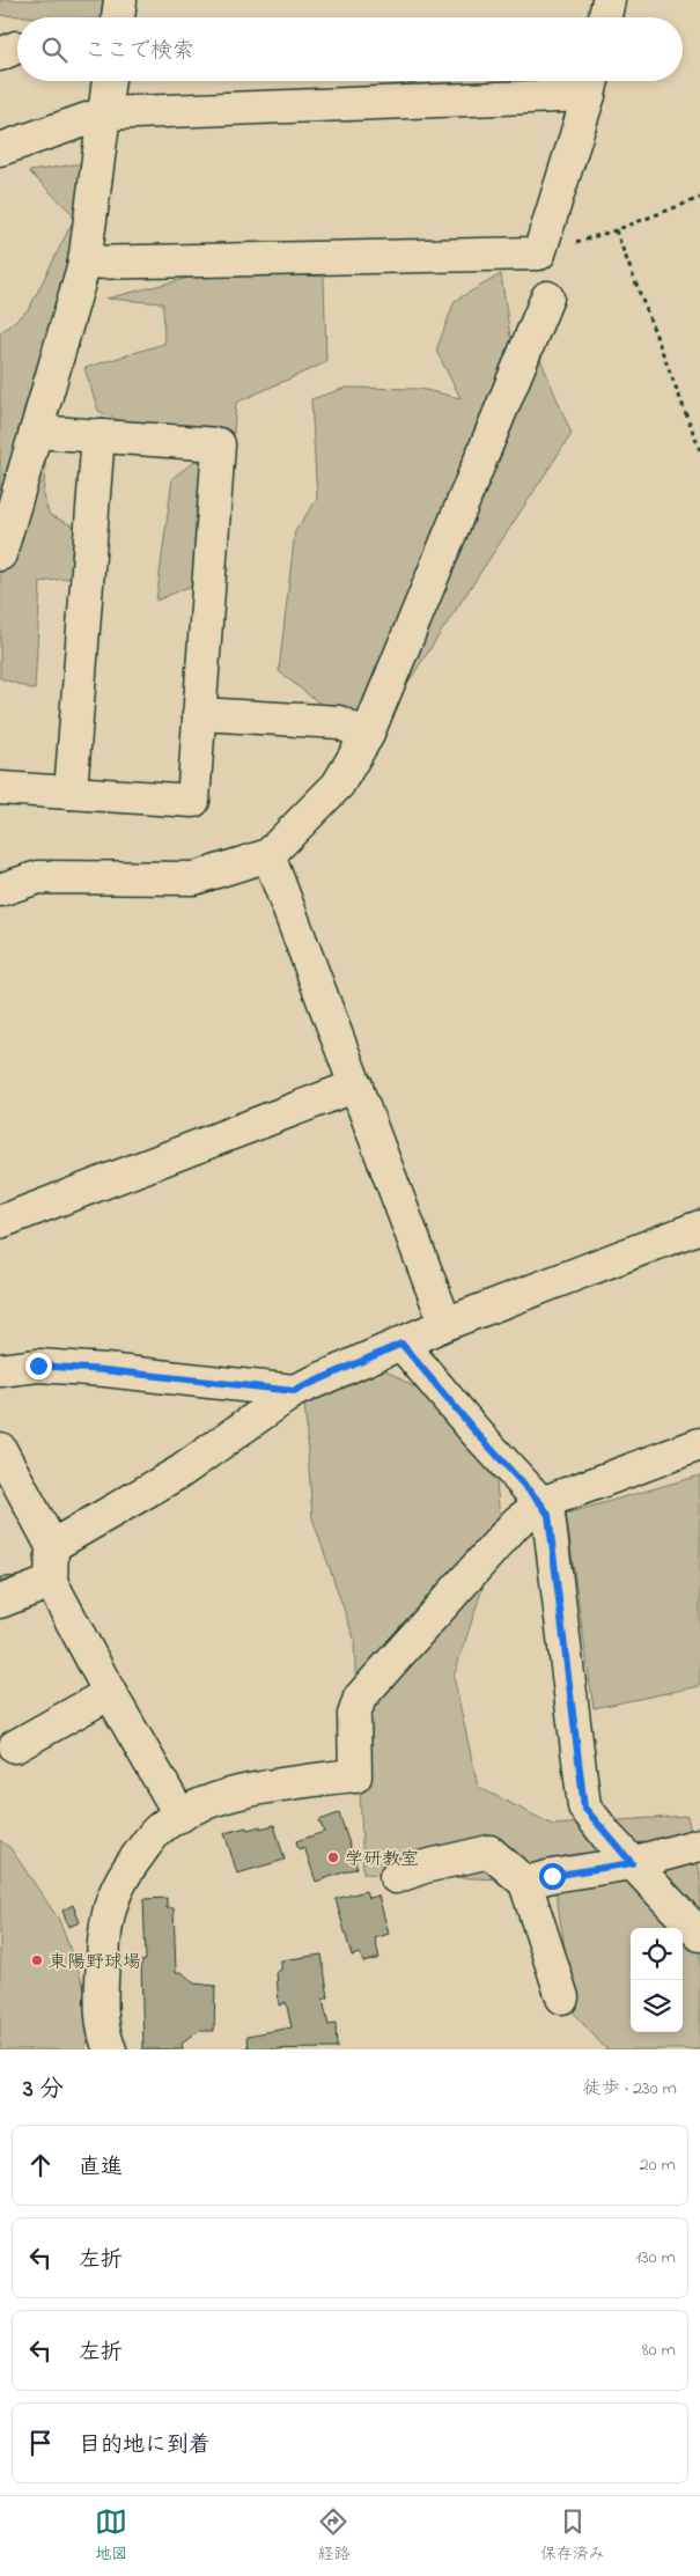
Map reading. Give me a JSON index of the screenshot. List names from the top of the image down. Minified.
{"places":["学研教室","東陽野球場"],"page":{"search":"ここで検索","heading":["3 分","徒歩 · 230 m"],"list":[["直進","20 m"],["左折","130 m"],["左折","80 m"],"目的地に到着"],"nav":["地図","経路","保存済み"]}}
